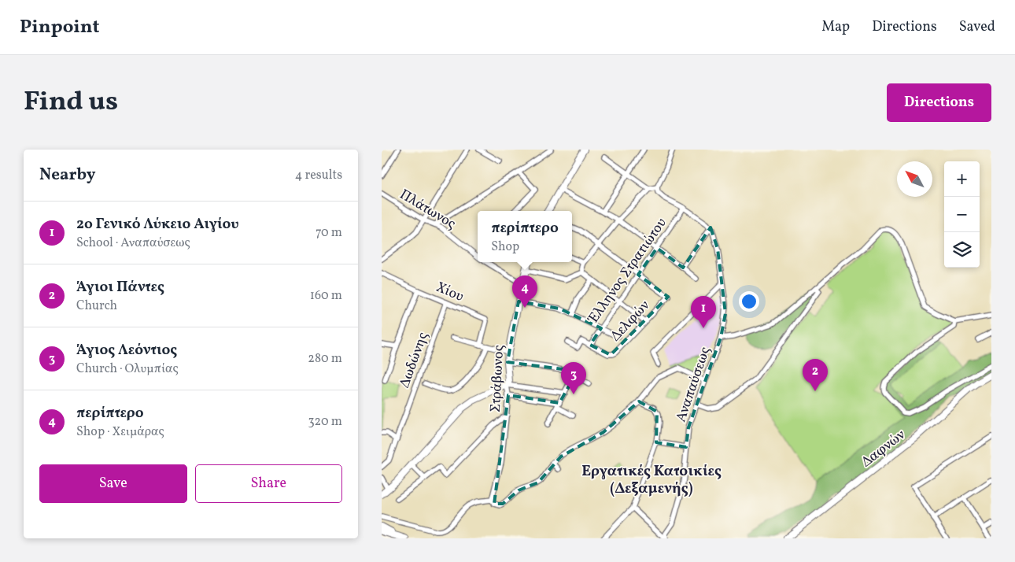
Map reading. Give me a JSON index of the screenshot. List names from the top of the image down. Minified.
{"streets":{"street":["Πλάτωνος","Έλληνος Στρατιώτου","Χίου","Δελφών","Δωδώνης","Στράβωνος","Αναπαύσεως","Δαφνών"]},"crossings":[["Πλάτωνος","Στράβωνος"],["Έλληνος Στρατιώτου","Δελφών"],["Χίου","Δωδώνης"]],"districts":["Εργατικές Κατοικίες (Δεξαμενής)"],"north":"top left","page":{"header":"Pinpoint","nav":["Map","Directions","Saved"],"title":"Find us","buttons":["Directions",["Save","Share"]],"heading":["Nearby","4 results"],"map_buttons":["+","−"],"list":[{"mark":"1","name":"2ο Γενικό Λύκειο Αιγίου","note":"School · Αναπαύσεως","value":"70 m"},{"mark":"2","name":"Άγιοι Πάντες","note":"Church","value":"160 m"},{"mark":"3","name":"Άγιος Λεόντιος","note":"Church · Ολυμπίας","value":"280 m"},{"mark":"4","name":"περίπτερο","note":"Shop · Χειμάρας","value":"320 m"}],"popup":["περίπτερο","Shop"],"pins":["4","1","2","3"]}}
